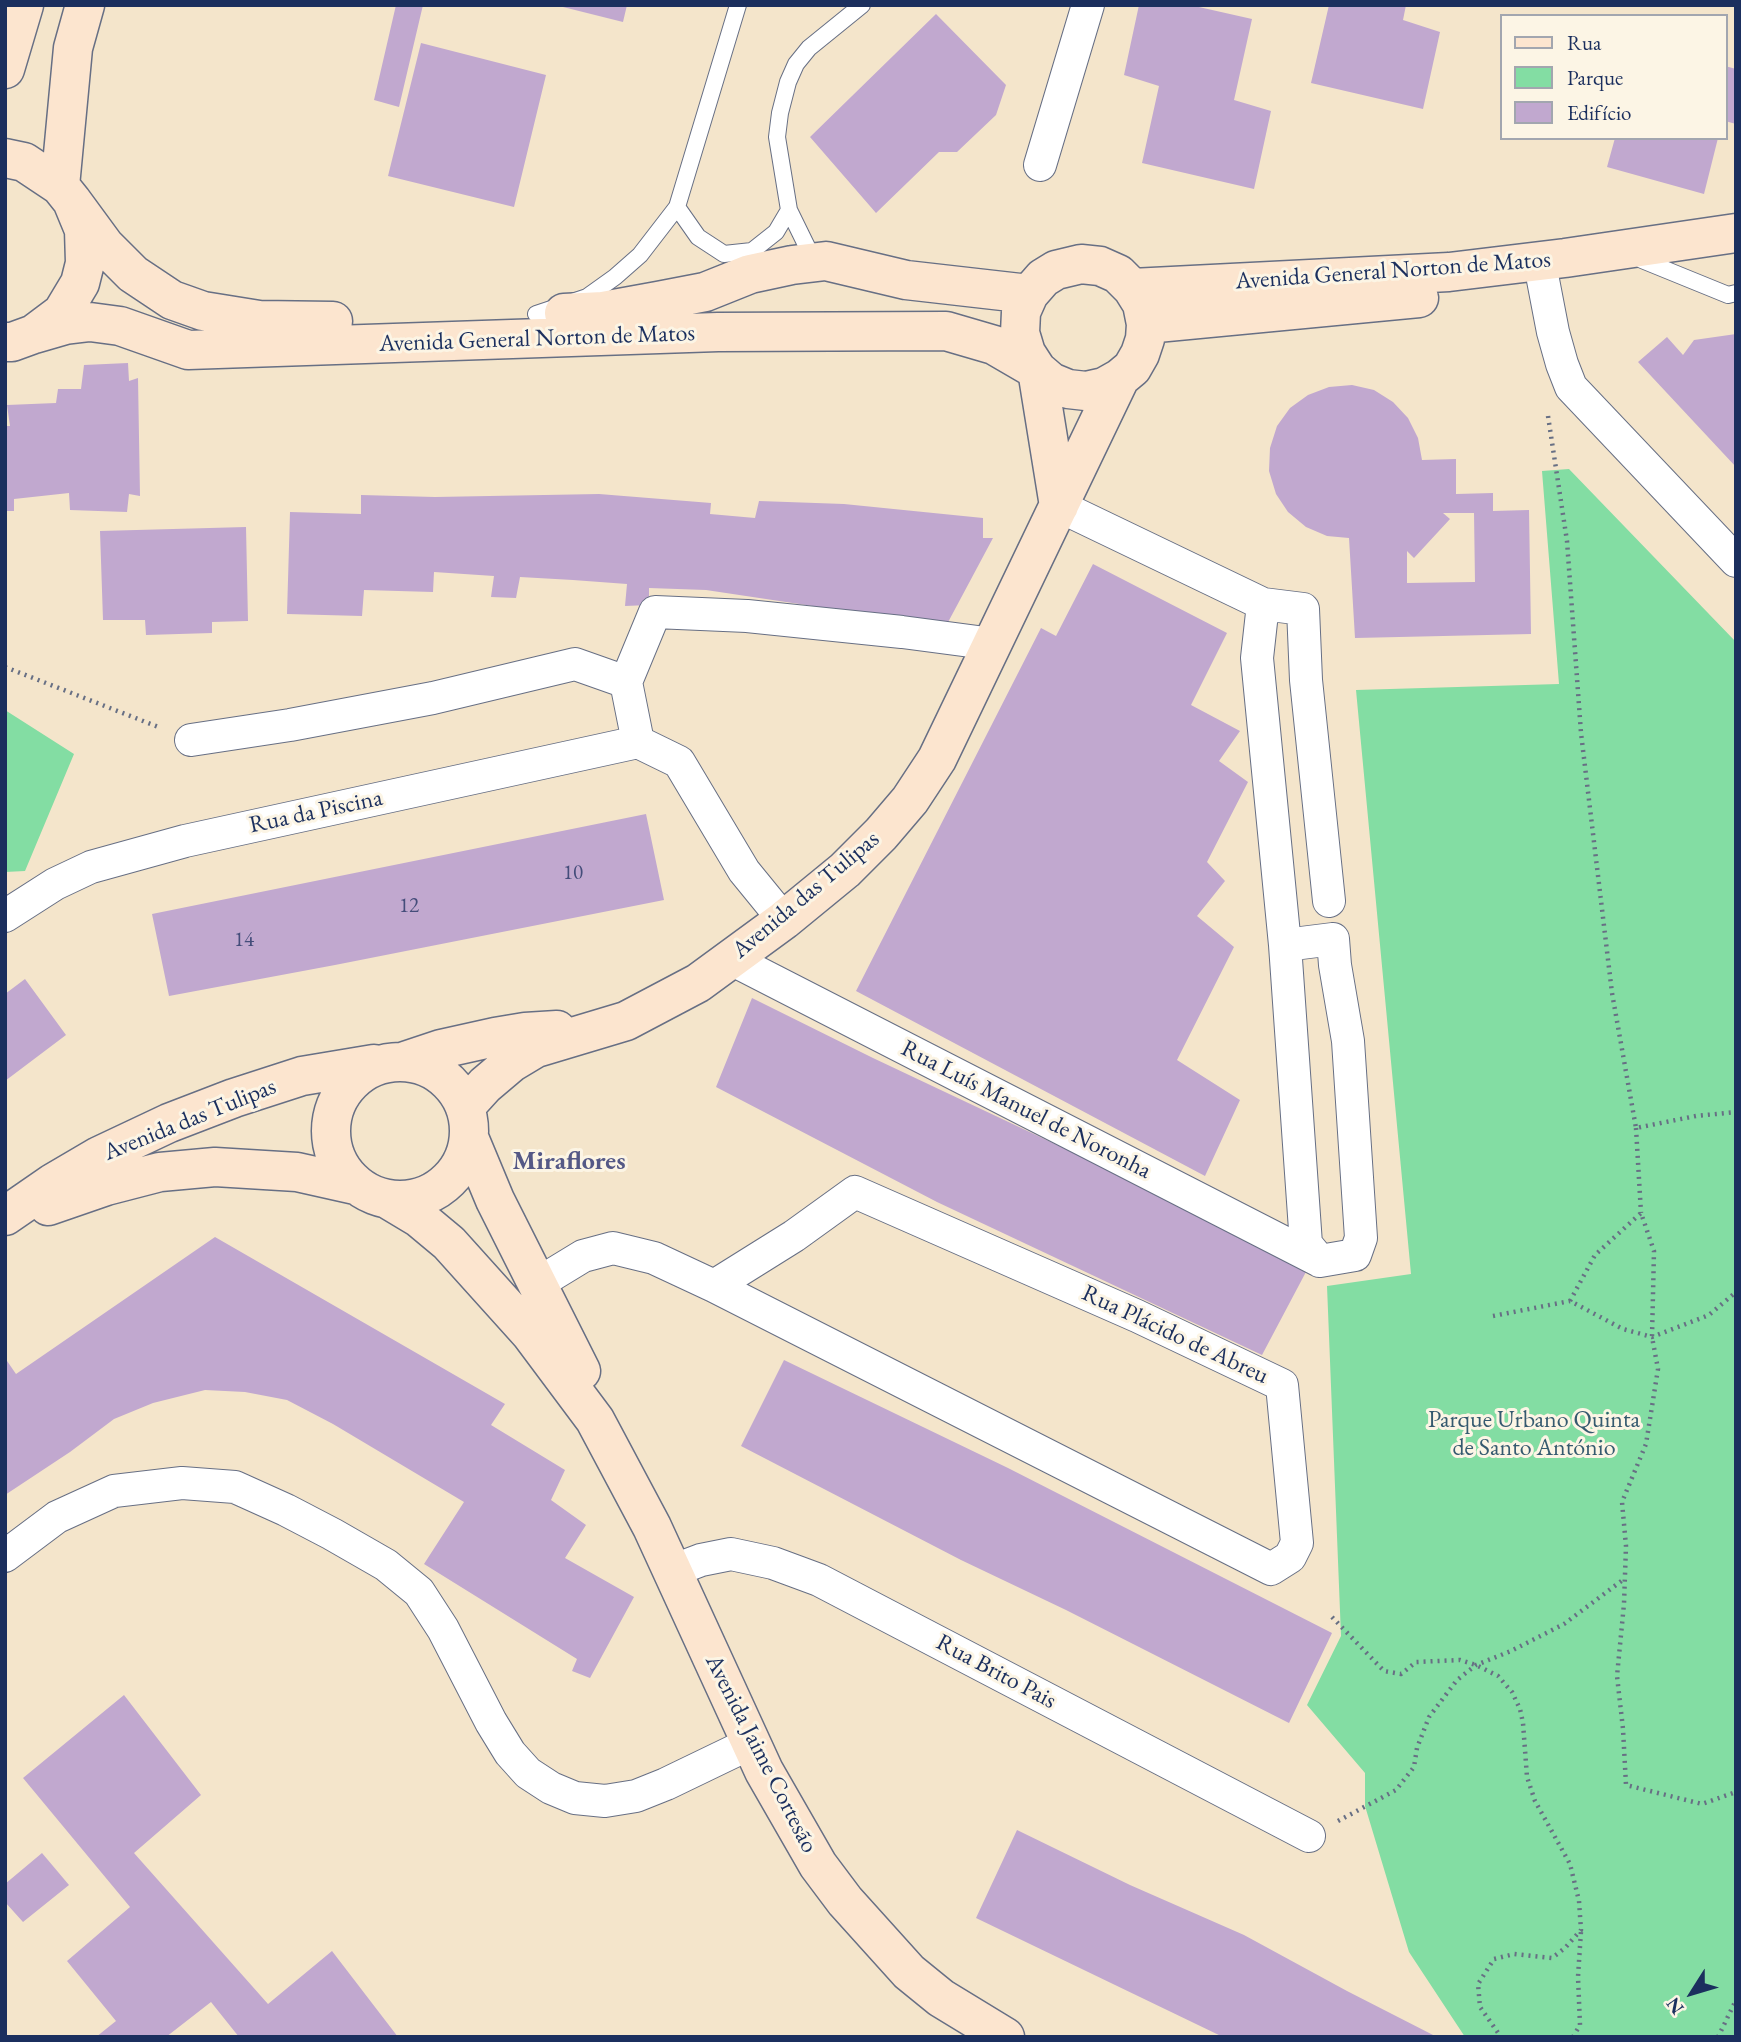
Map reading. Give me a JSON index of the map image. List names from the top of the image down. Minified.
{"streets":{"street":["Avenida General Norton de Matos","Rua da Piscina","Avenida das Tulipas","Rua Luís Manuel de Noronha","Rua Plácido de Abreu","Rua Brito Pais","Avenida Jaime Cortesão"]},"crossings":[["Avenida General Norton de Matos","Avenida das Tulipas"],["Avenida das Tulipas","Rua Luís Manuel de Noronha"],["Avenida das Tulipas","Avenida Jaime Cortesão"],["Rua Plácido de Abreu","Avenida Jaime Cortesão"],["Rua Brito Pais","Avenida Jaime Cortesão"]],"districts":["Miraflores"],"parks":["Parque Urbano Quinta de Santo António"],"house_numbers":["10","12","14"],"legend":["Rua","Parque","Edifício"],"north":"bottom left"}
